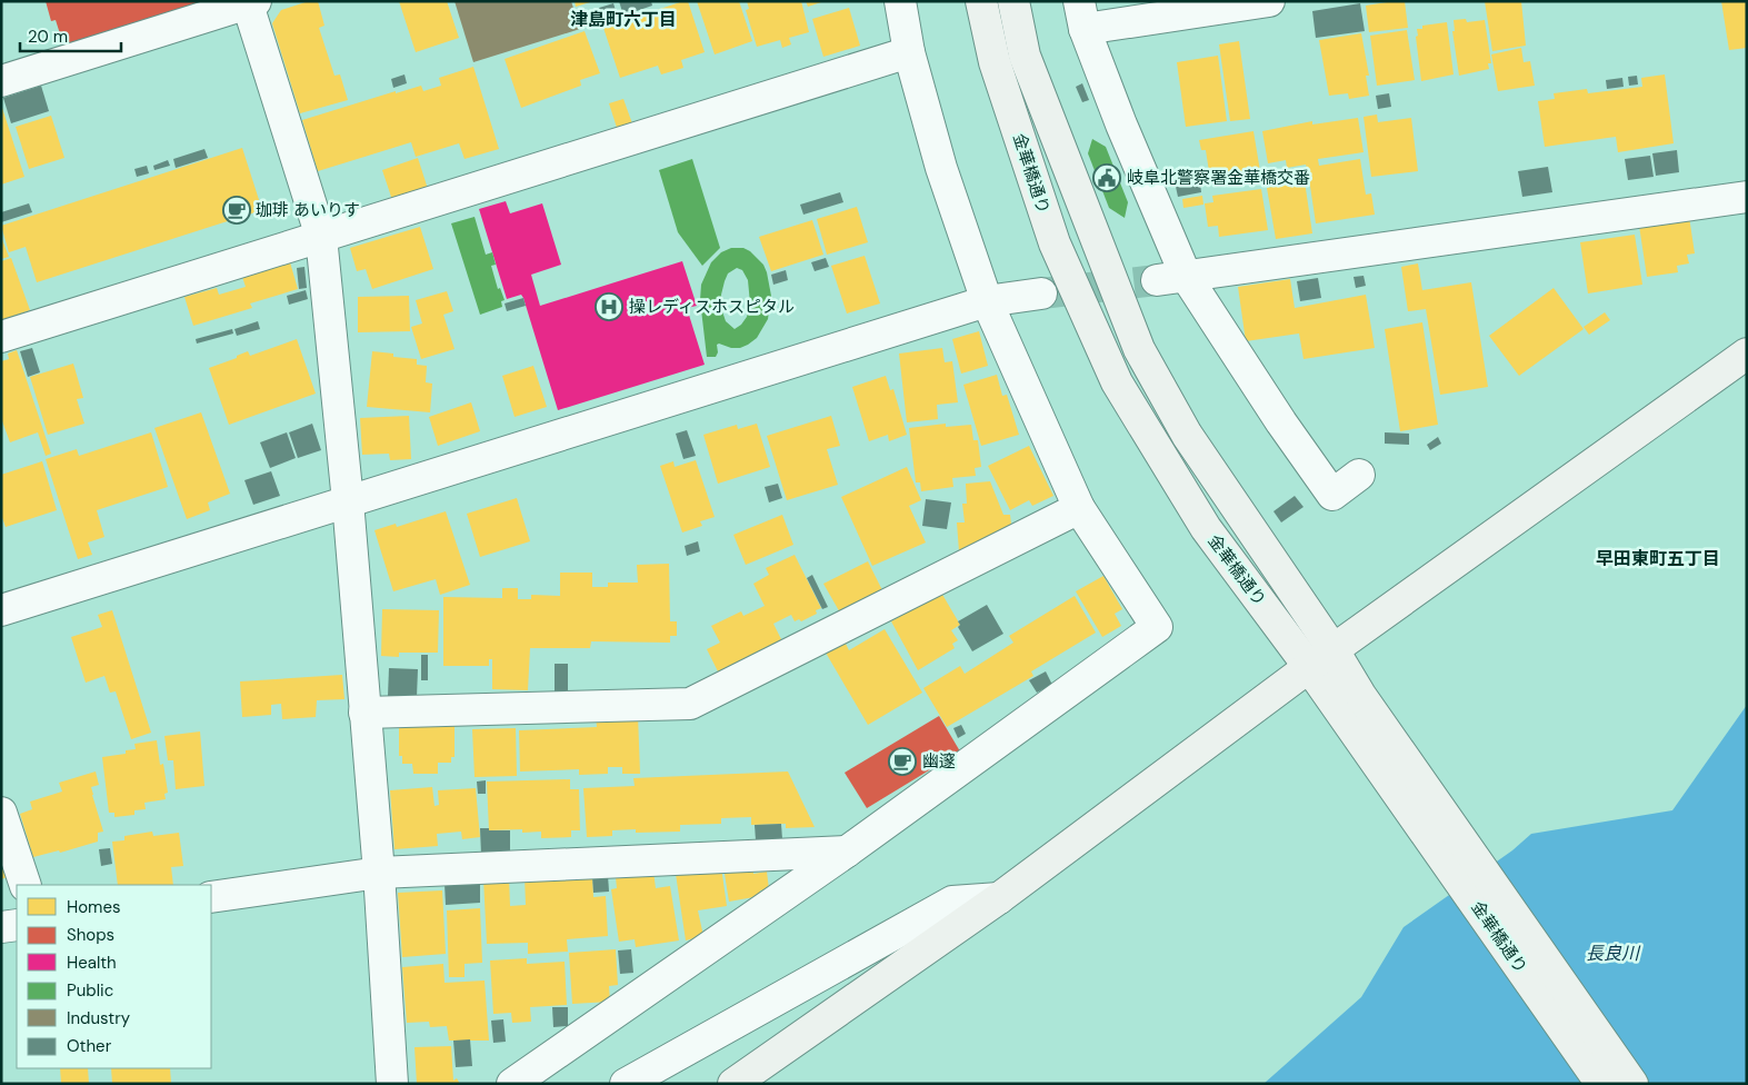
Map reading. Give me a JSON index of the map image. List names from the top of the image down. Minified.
{"streets":{"street":["金華橋通り"]},"districts":["津島町六丁目","早田東町五丁目"],"water":["長良川"],"places":{"public building":["岐阜北警察署金華橋交番"],"cafe":["珈琲 あいりす","幽邃"],"hospital":["操レディスホスピタル"]},"legend":["Homes","Shops","Health","Public","Industry","Other"],"scale_bar":"20 m"}
